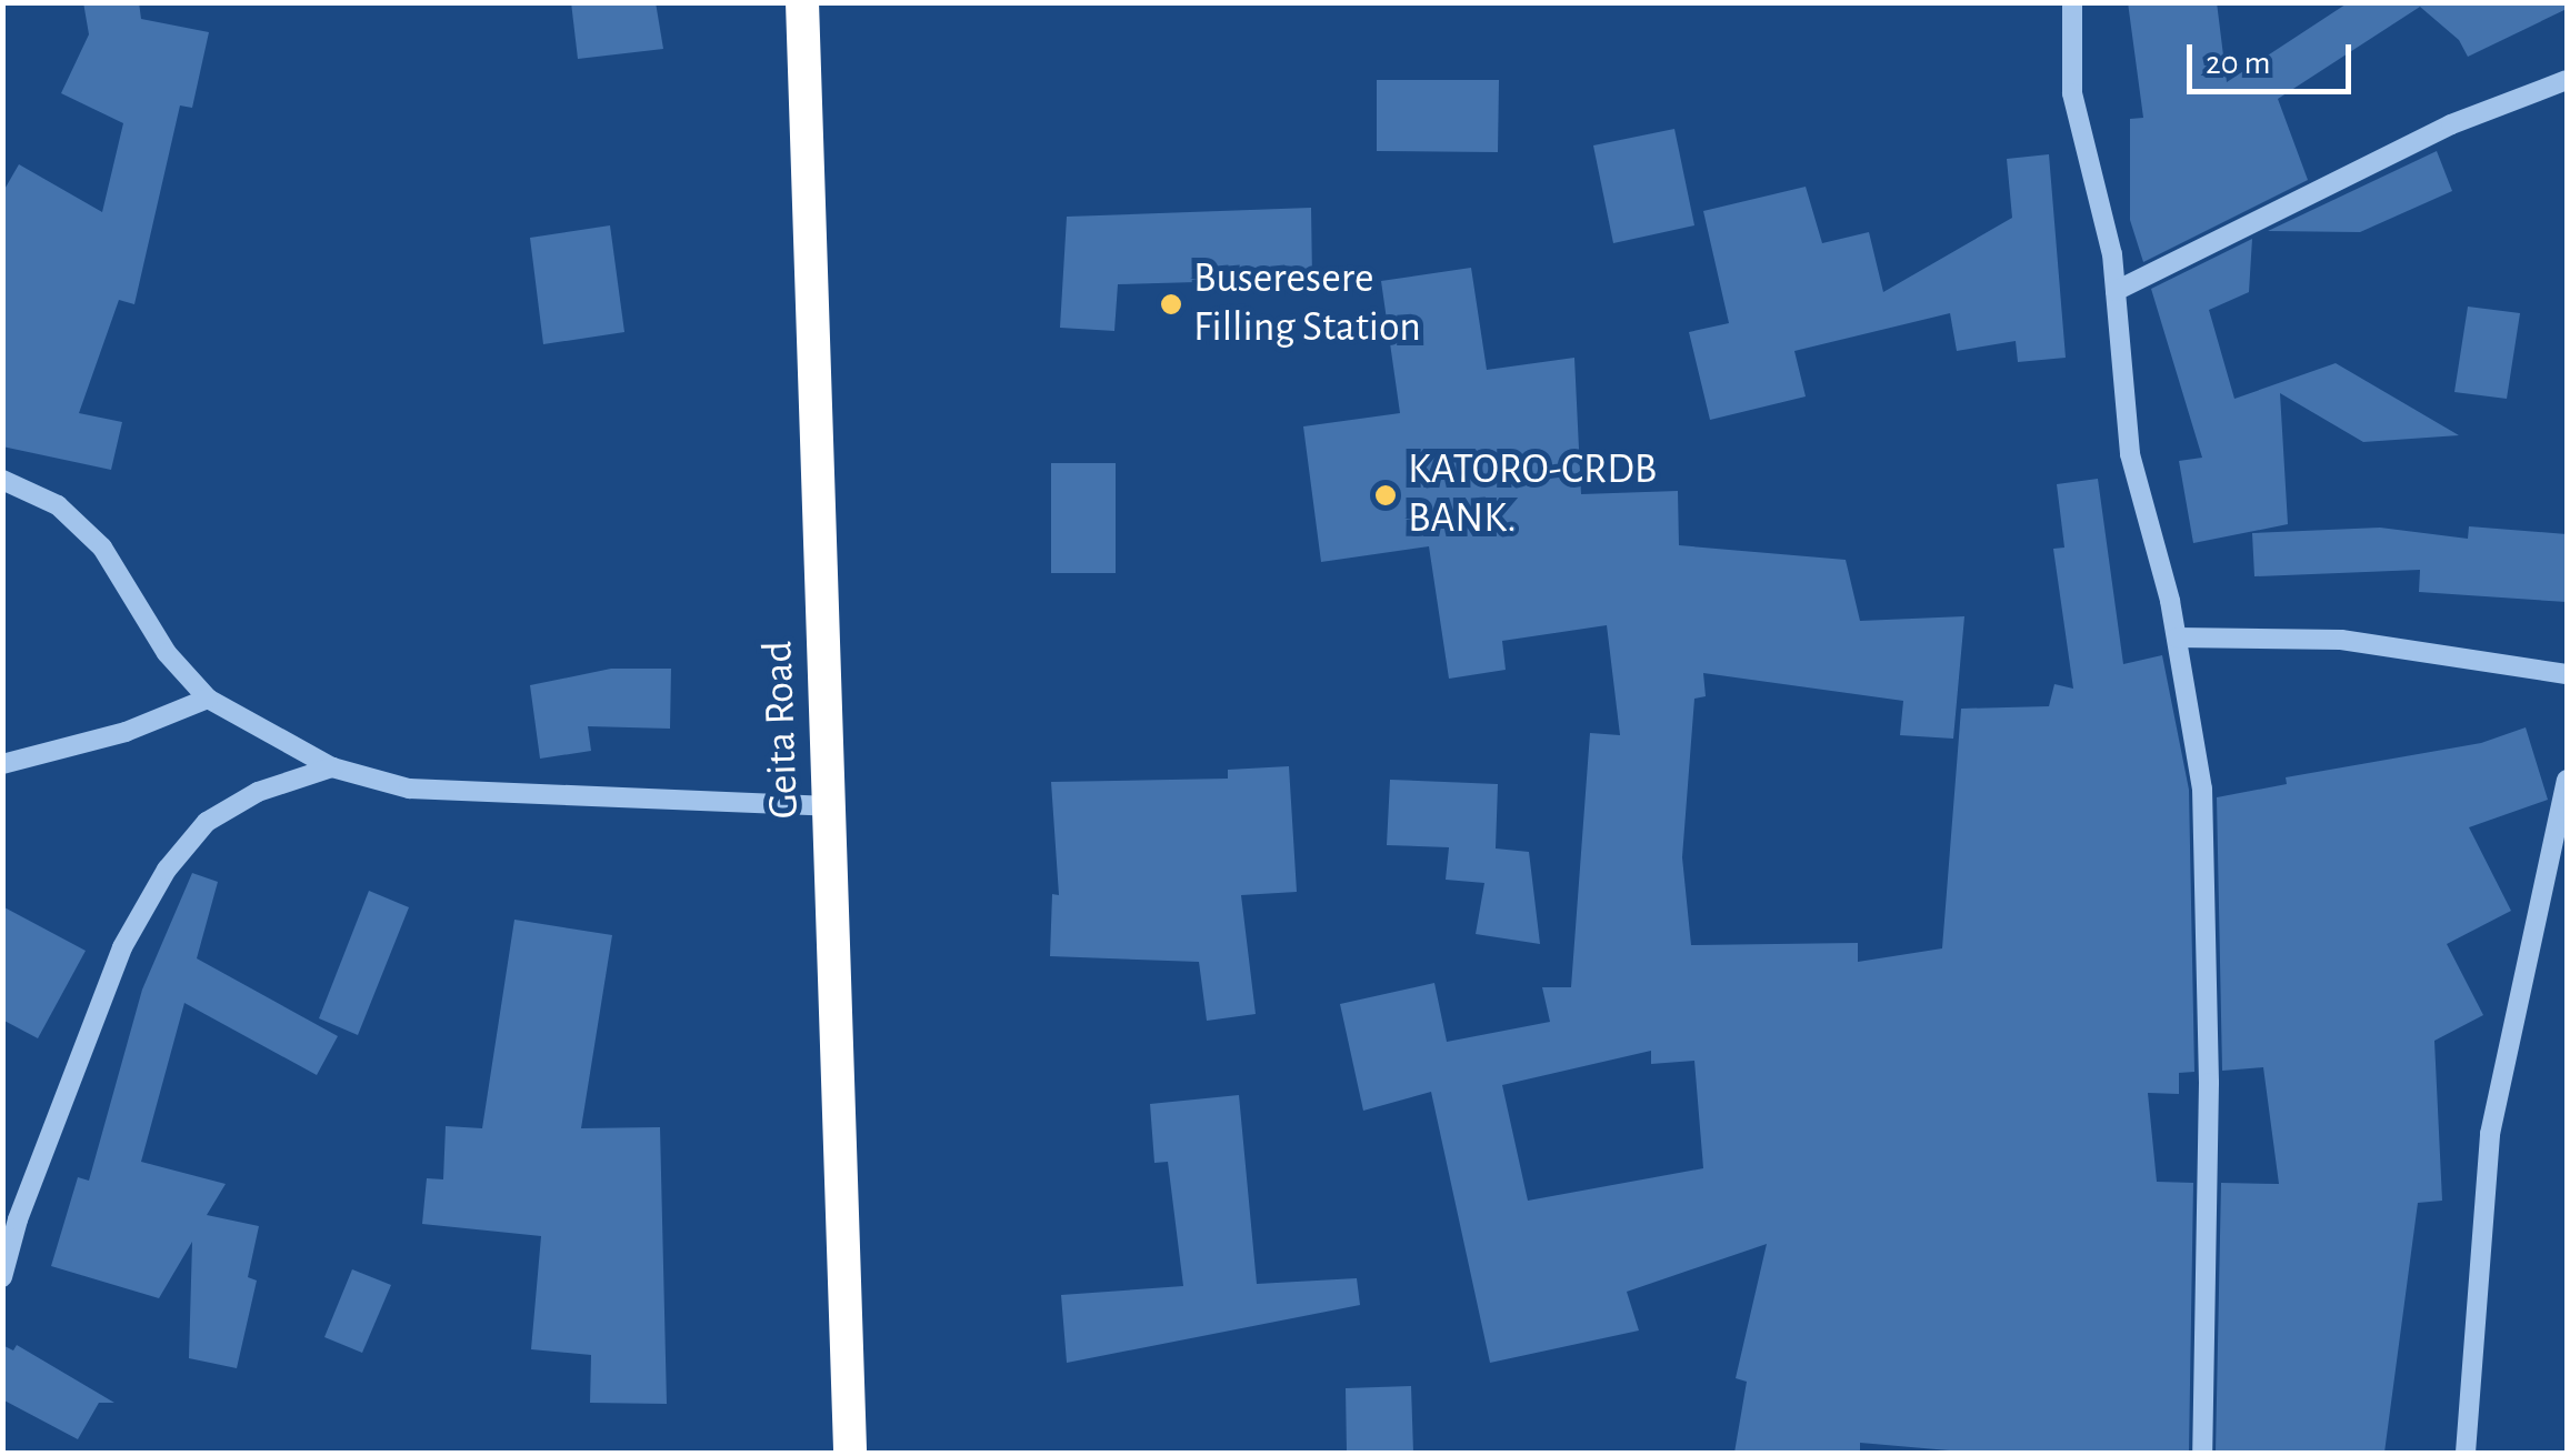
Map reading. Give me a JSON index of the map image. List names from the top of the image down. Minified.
{"streets":{"highway":["Geita Road"]},"places":["Buseresere Filling Station","KATORO-CRDB BANK."],"scale_bar":"20 m"}
